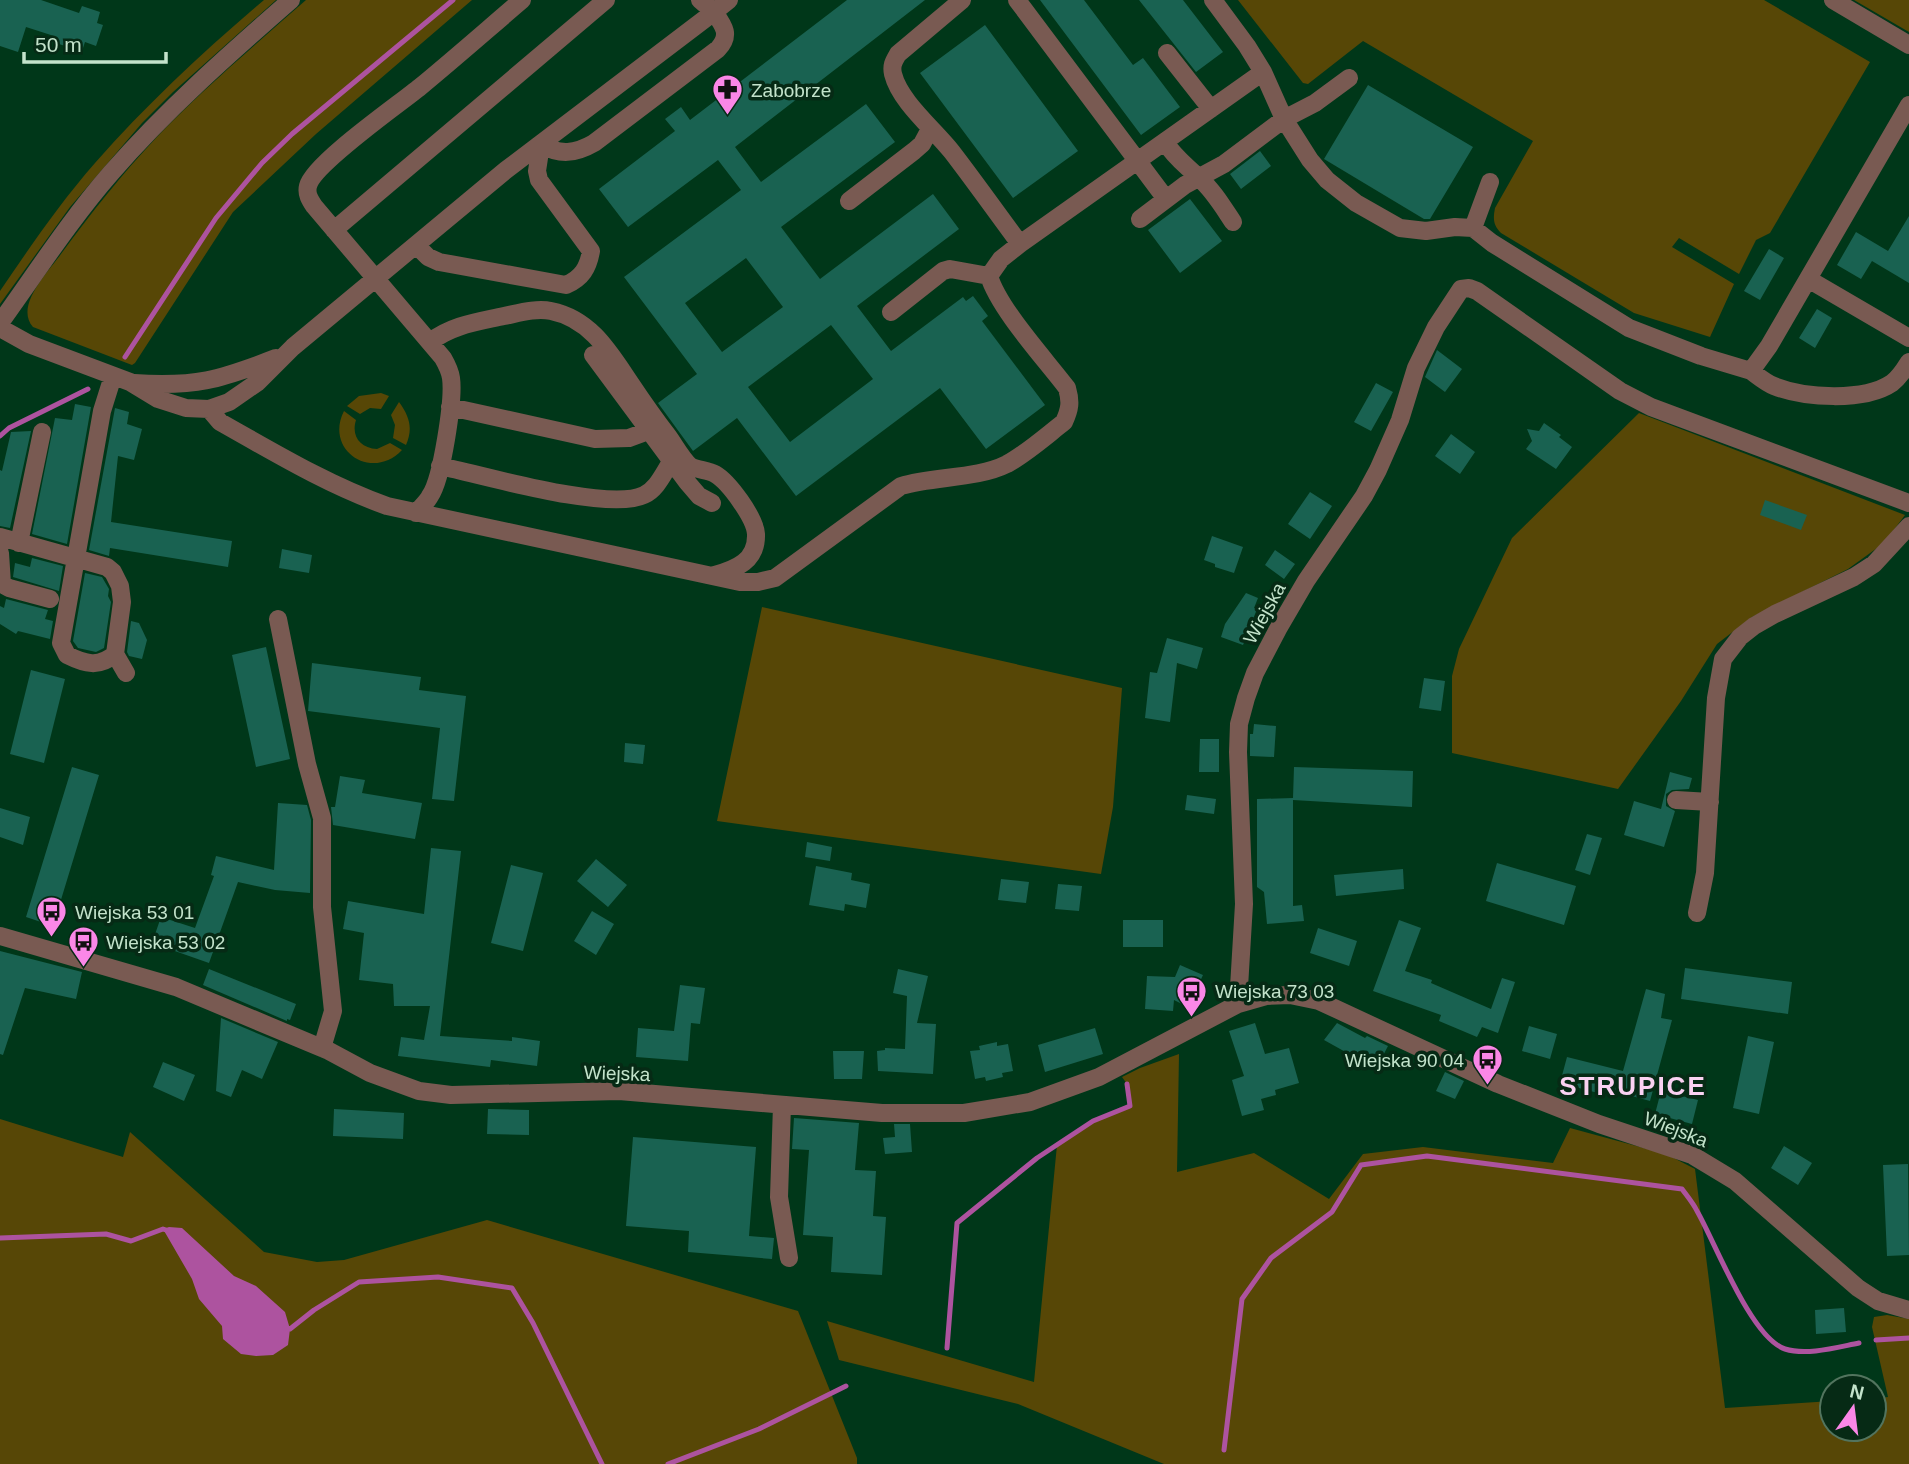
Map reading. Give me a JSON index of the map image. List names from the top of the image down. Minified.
{"streets":{"street":["Wiejska"]},"districts":["STRUPICE"],"places":{"pharmacy":["Zabobrze"],"bus stop":["Wiejska 53 01","Wiejska 53 02","Wiejska 73 03","Wiejska 90 04"]},"scale_bar":"50 m","north":"top"}
